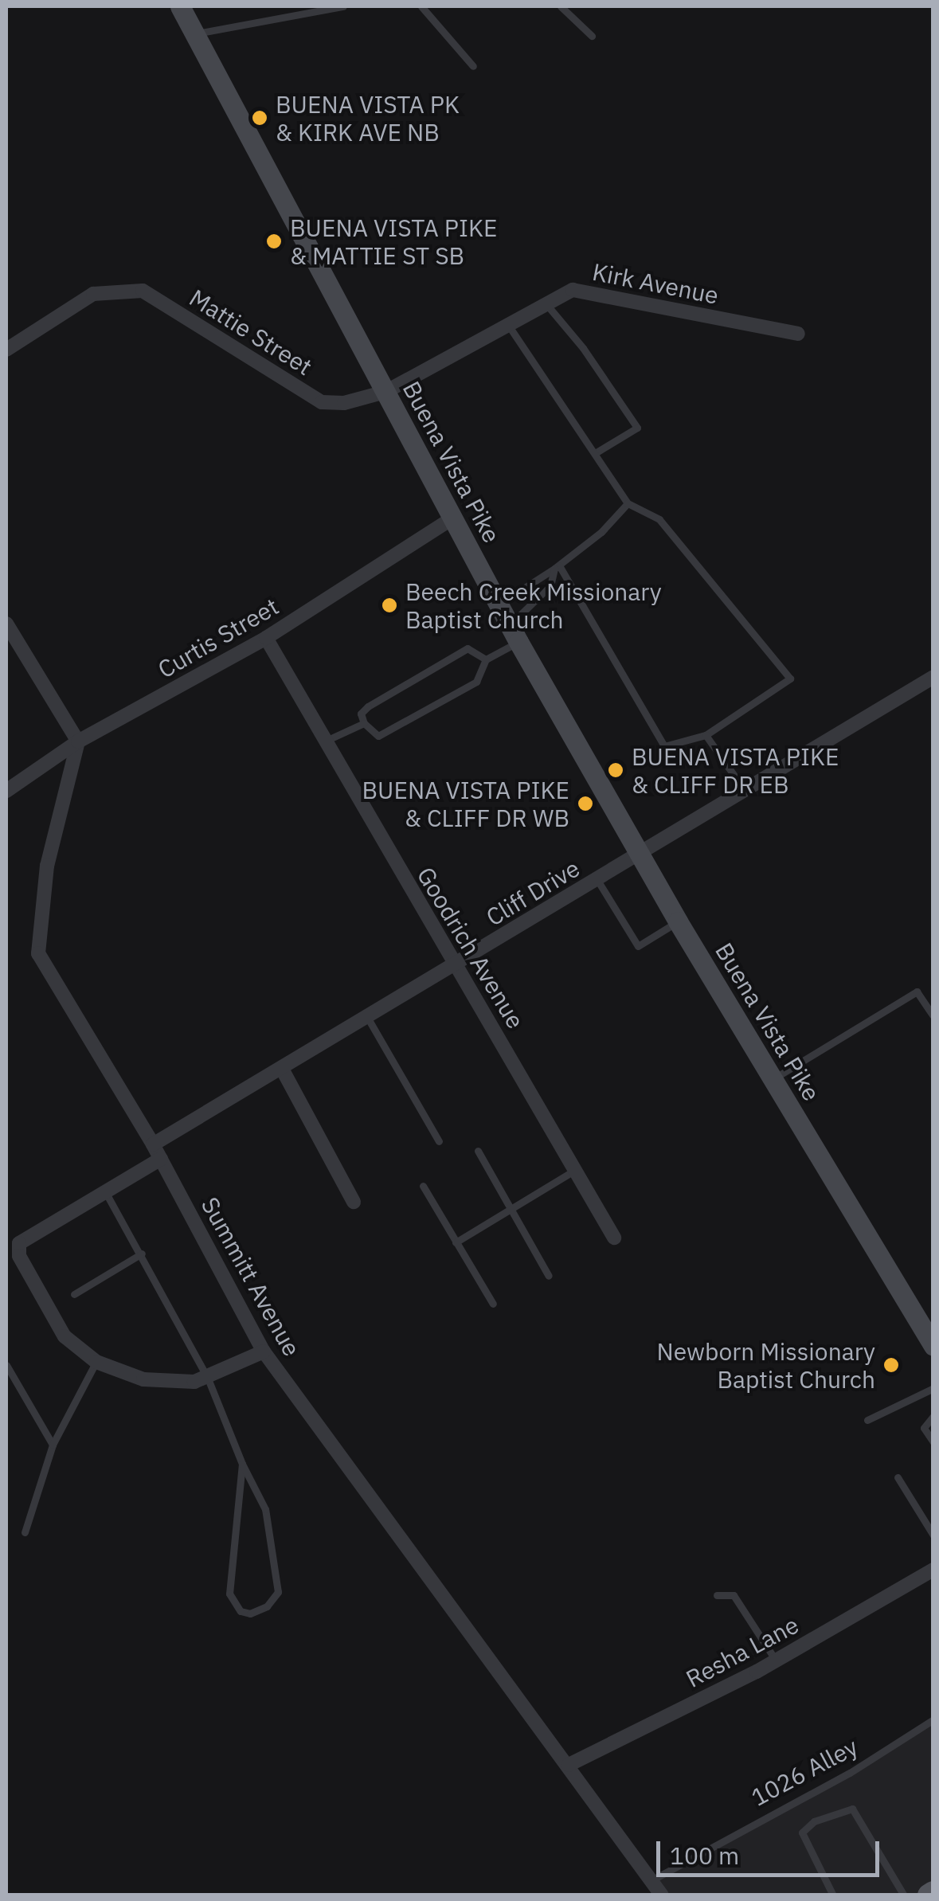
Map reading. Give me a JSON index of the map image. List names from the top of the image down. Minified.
{"streets":{"main road":["Buena Vista Pike"],"street":["Kirk Avenue","Mattie Street","Curtis Street","Cliff Drive","Goodrich Avenue","Summitt Avenue","Resha Lane"],"lane":["1026 Alley"]},"crossings":[["Kirk Avenue","Mattie Street"],["Kirk Avenue","Buena Vista Pike"],["Mattie Street","Buena Vista Pike"],["Buena Vista Pike","Curtis Street"],["Buena Vista Pike","Cliff Drive"],["Curtis Street","Goodrich Avenue"],["Curtis Street","Summitt Avenue"],["Cliff Drive","Goodrich Avenue"],["Cliff Drive","Summitt Avenue"],["Summitt Avenue","Resha Lane"],["Summitt Avenue","1026 Alley"]],"places":["BUENA VISTA PK & KIRK AVE NB","BUENA VISTA PIKE & MATTIE ST SB","Beech Creek Missionary Baptist Church","BUENA VISTA PIKE & CLIFF DR EB","BUENA VISTA PIKE & CLIFF DR WB","Newborn Missionary Baptist Church"],"scale_bar":"100 m"}
